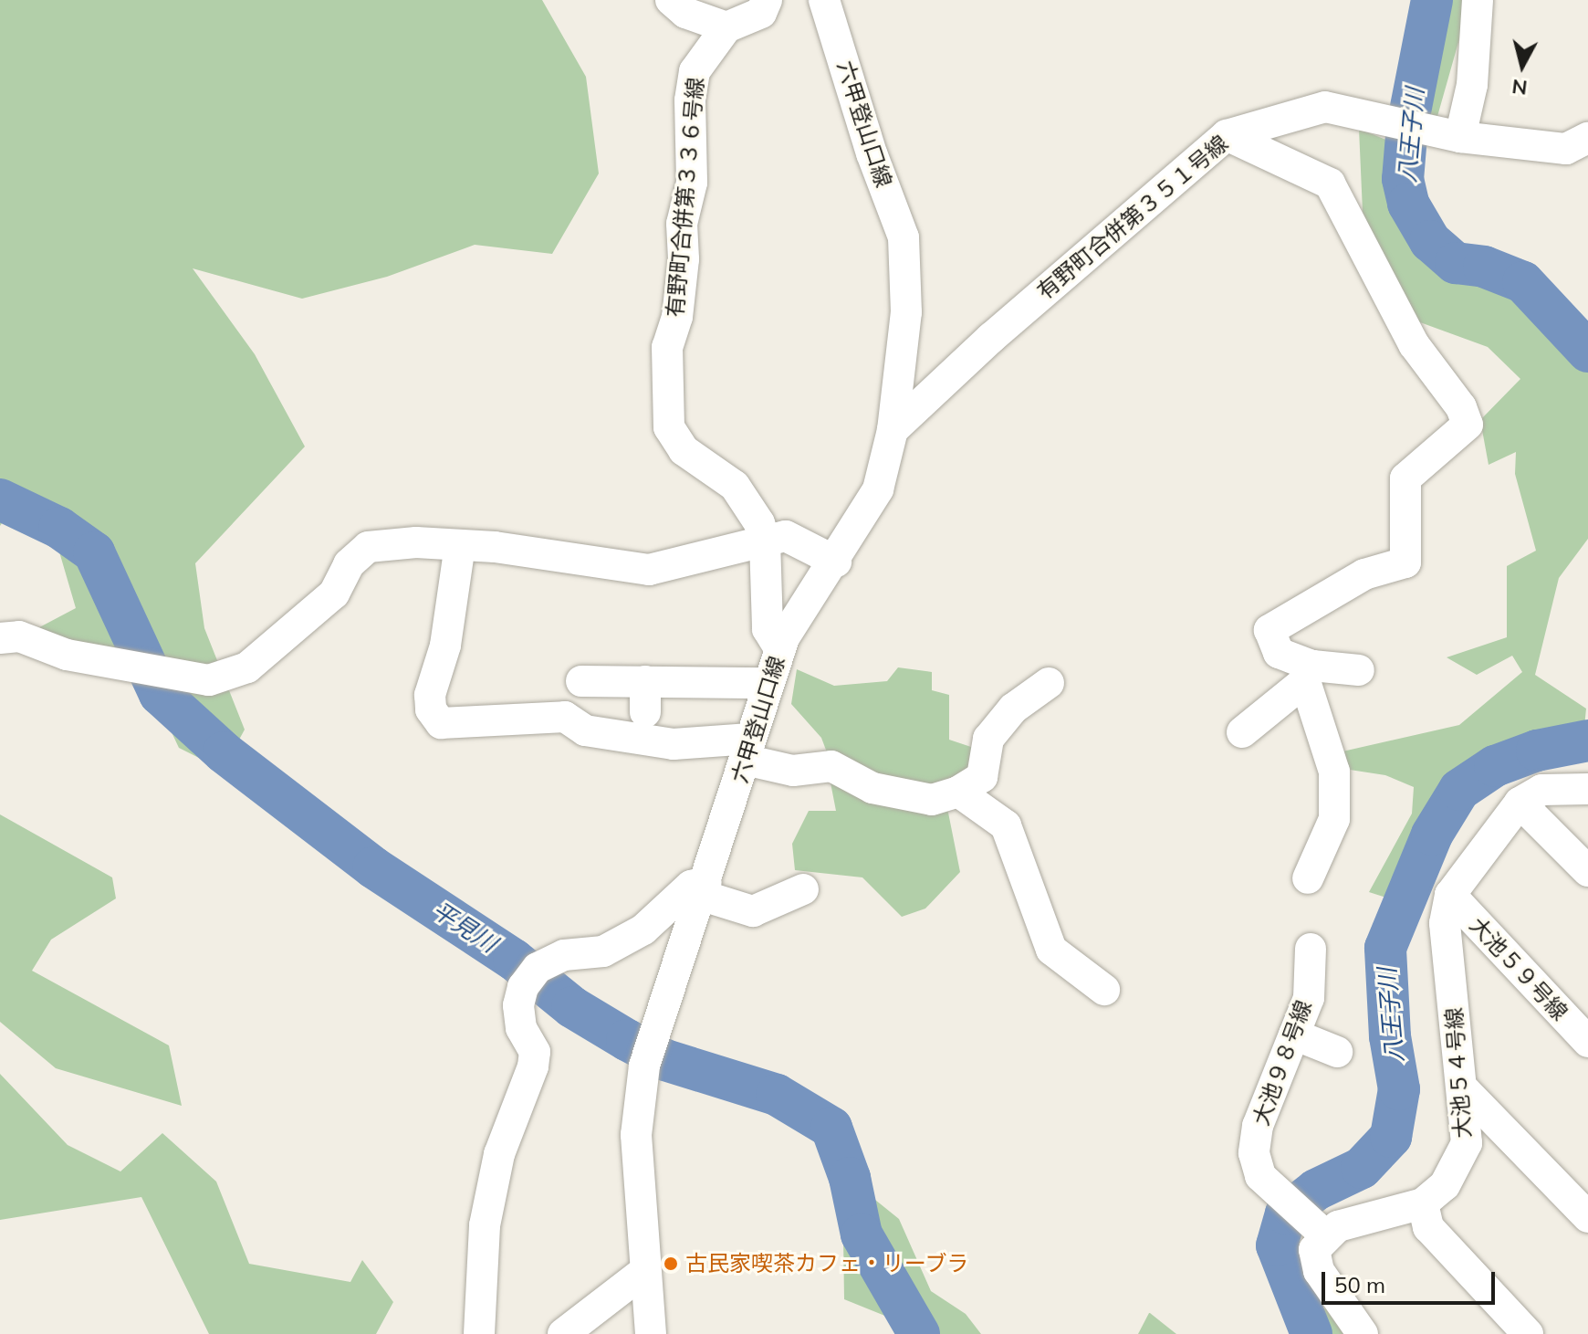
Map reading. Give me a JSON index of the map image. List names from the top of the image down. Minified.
{"streets":{"street":["六甲登山口線","有野町合併第３３６号線","有野町合併第３５１号線","大池５９号線","大池９８号線","大池５４号線"]},"crossings":[["六甲登山口線","有野町合併第３５１号線"],["大池５９号線","大池５４号線"],["大池９８号線","大池５４号線"]],"water":["八王子川","平見川"],"places":["古民家喫茶カフェ・リーブラ"],"scale_bar":"50 m","north":"bottom"}
